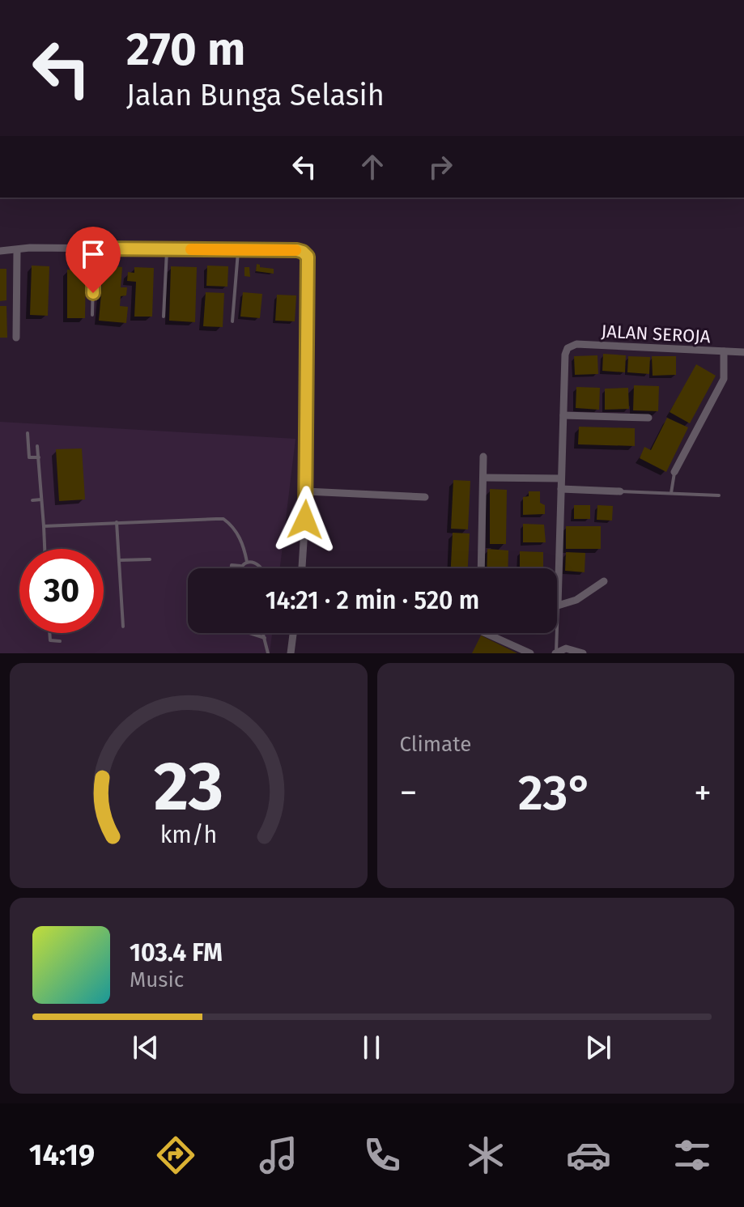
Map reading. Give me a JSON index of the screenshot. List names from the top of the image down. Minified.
{"streets":{"street":["JALAN SEROJA"]},"page":{"turn":["270 m","Jalan Bunga Selasih"],"limit":"30","trip":"14:21 · 2 min · 520 m","tile":"Climate","heat":["−","23°","+"],"song":["103.4 FM","Music"],"tabs":"14:19","gauge":["23","km/h"]}}
